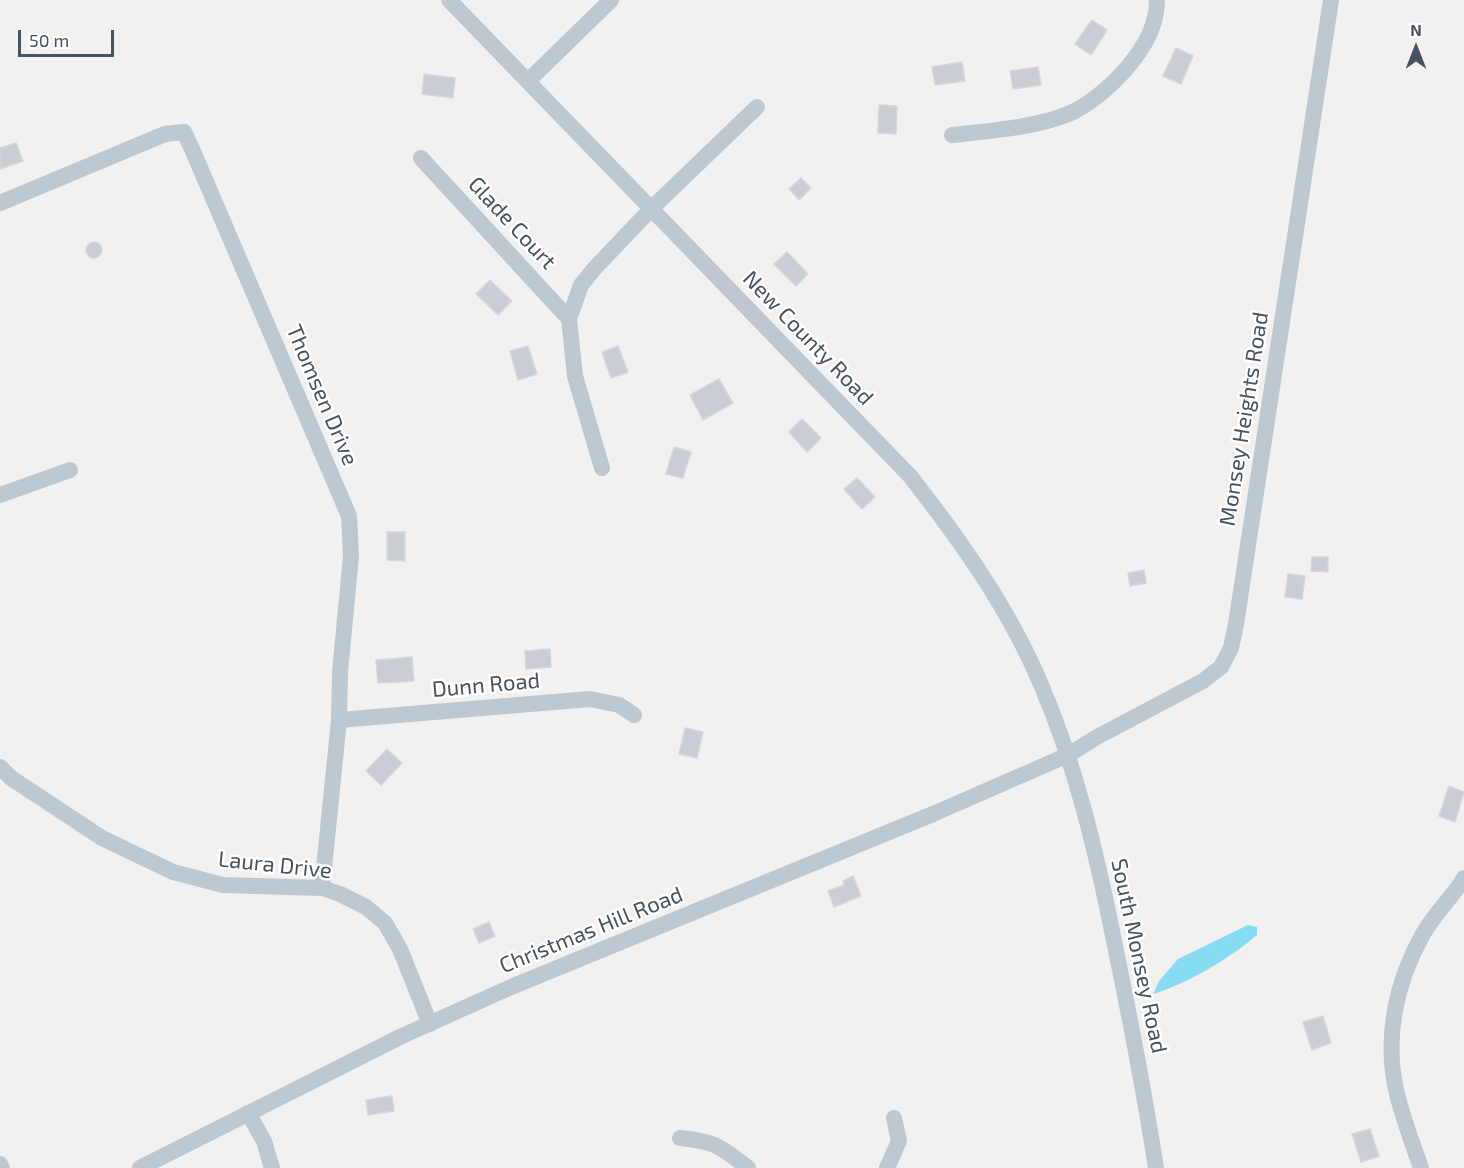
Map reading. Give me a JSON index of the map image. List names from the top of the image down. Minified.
{"streets":{"street":["Glade Court","New County Road","Thomsen Drive","Monsey Heights Road","Dunn Road","Laura Drive","Christmas Hill Road","South Monsey Road"]},"crossings":[["New County Road","Monsey Heights Road"],["New County Road","Christmas Hill Road"],["New County Road","South Monsey Road"],["Thomsen Drive","Dunn Road"],["Thomsen Drive","Laura Drive"],["Monsey Heights Road","Christmas Hill Road"],["Monsey Heights Road","South Monsey Road"],["Laura Drive","Christmas Hill Road"],["Christmas Hill Road","South Monsey Road"]],"scale_bar":"50 m","north":"top"}
